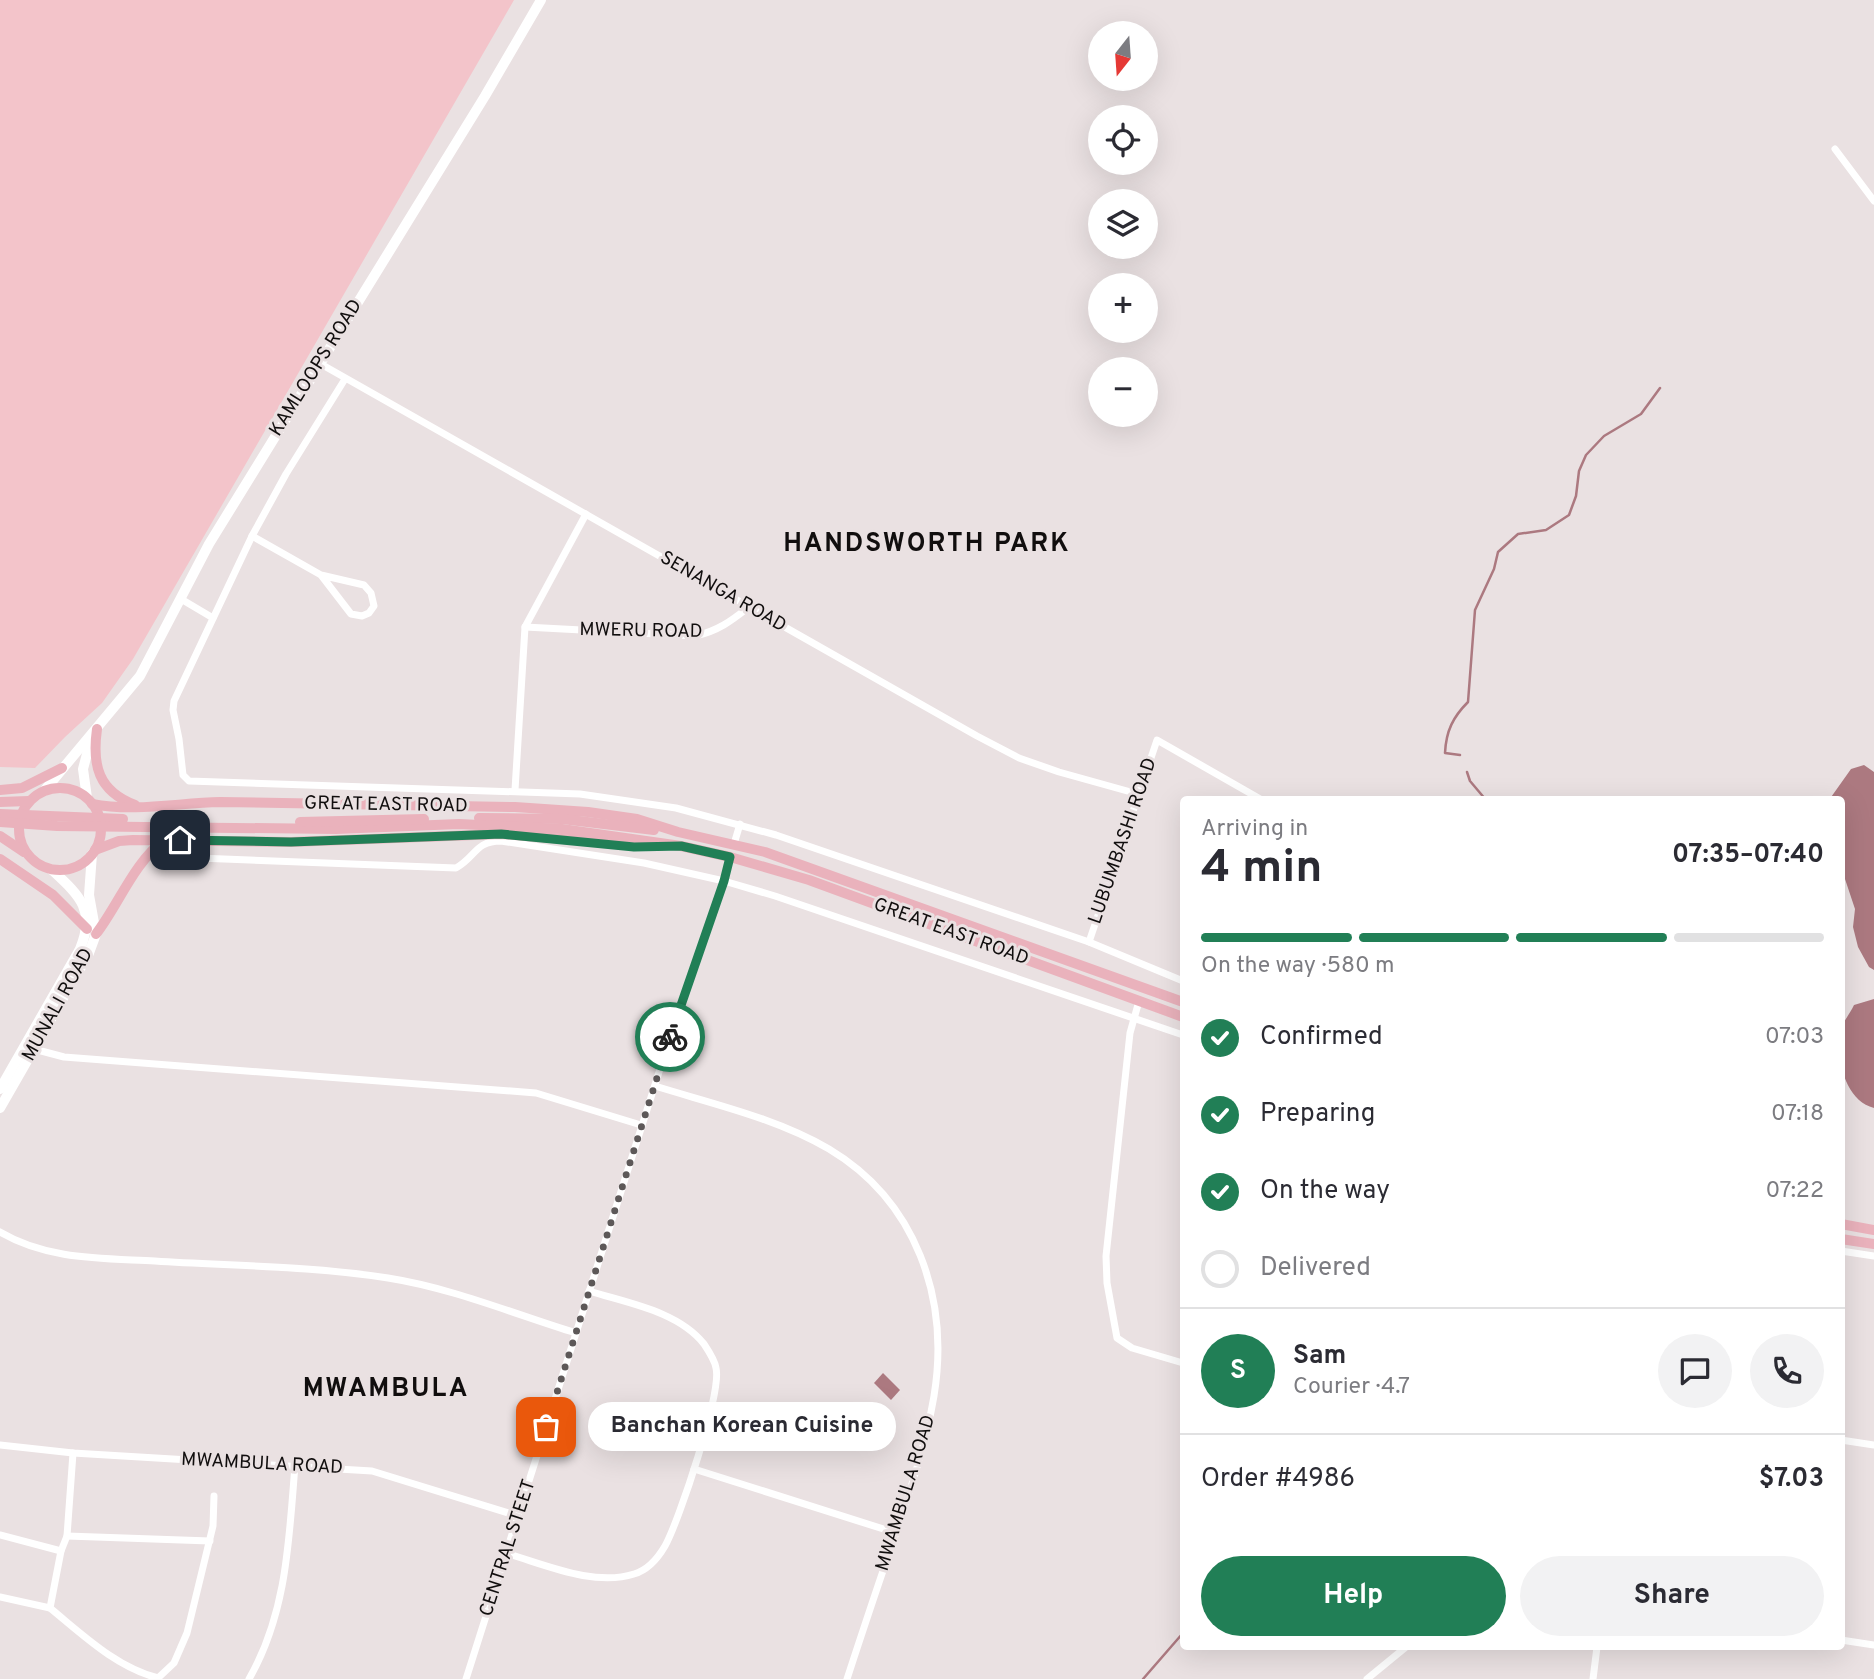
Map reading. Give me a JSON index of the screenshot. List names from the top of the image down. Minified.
{"streets":{"main road":["KAMLOOPS ROAD","GREAT EAST ROAD","MUNALI ROAD"],"street":["SENANGA ROAD","MWERU ROAD","LUBUMBASHI ROAD","MWAMBULA ROAD","CENTRAL STEET"]},"crossings":[["KAMLOOPS ROAD","SENANGA ROAD"],["KAMLOOPS ROAD","GREAT EAST ROAD"],["KAMLOOPS ROAD","MUNALI ROAD"],["SENANGA ROAD","MWERU ROAD"],["SENANGA ROAD","LUBUMBASHI ROAD"],["GREAT EAST ROAD","MUNALI ROAD"],["GREAT EAST ROAD","CENTRAL STEET"],["MWAMBULA ROAD","CENTRAL STEET"]],"districts":["HANDSWORTH PARK","MWAMBULA"],"places":["Banchan Korean Cuisine"],"north":"bottom","page":{"map_buttons":["+","−"],"heading":["4 min","Arriving in","07:35–07:40"],"panel":["Sam","Courier · 4.7","Order #4986","$7.03"],"bar":"On the way · 580 m","list":[["Confirmed","07:03"],["Preparing","07:18"],["On the way","07:22"],"Delivered"],"round":"S","bubble":"Banchan Korean Cuisine","buttons":["Help","Share"]}}
